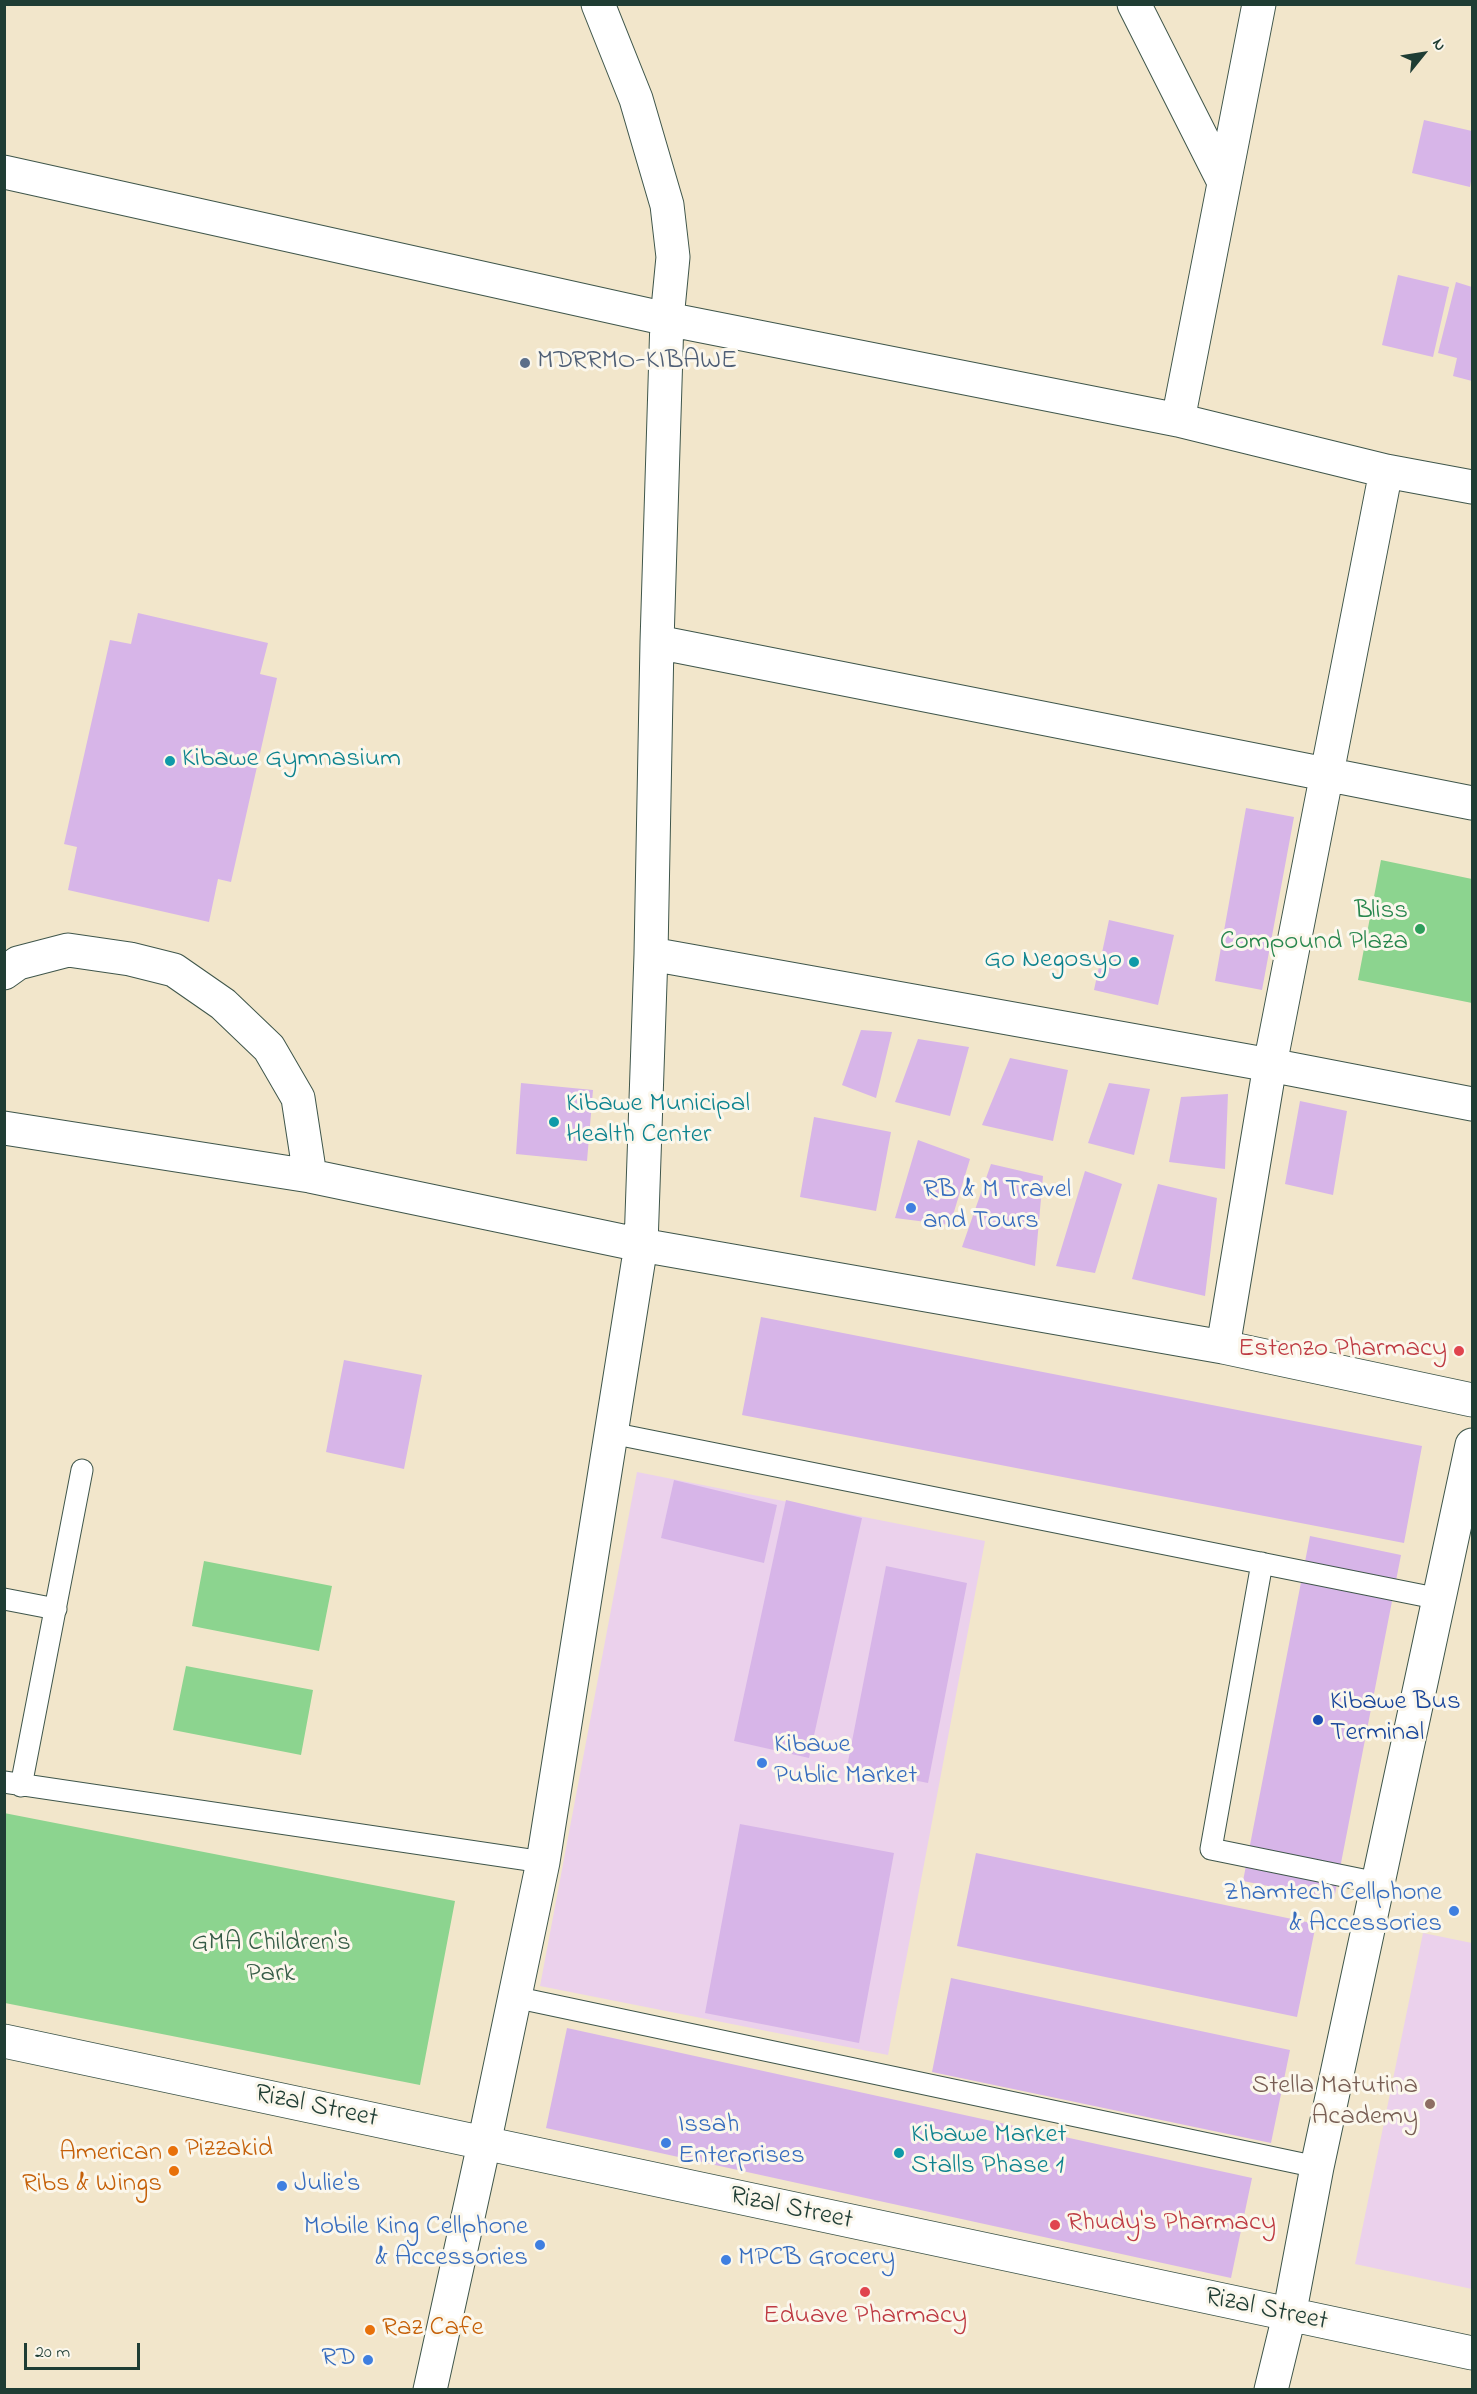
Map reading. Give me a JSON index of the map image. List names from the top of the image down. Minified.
{"streets":{"street":["Rizal Street"]},"parks":["GMA Children's Park"],"places":["MDRRMO-KIBAWE","Kibawe Gymnasium","Bliss Compound Plaza","Go Negosyo","Kibawe Municipal Health Center","RB & M Travel and Tours","Estenzo Pharmacy","Kibawe Bus Terminal","Kibawe Public Market","Zhamtech Cellphone & Accessories","Stella Matutina Academy","Issah Enterprises","Pizzakid","Kibawe Market Stalls Phase 1","American Ribs & Wings","Julie's","Rhudy's Pharmacy","Mobile King Cellphone & Accessories","MPCB Grocery","Eduave Pharmacy","Raz Cafe","RD"],"scale_bar":"20 m","north":"top right"}
